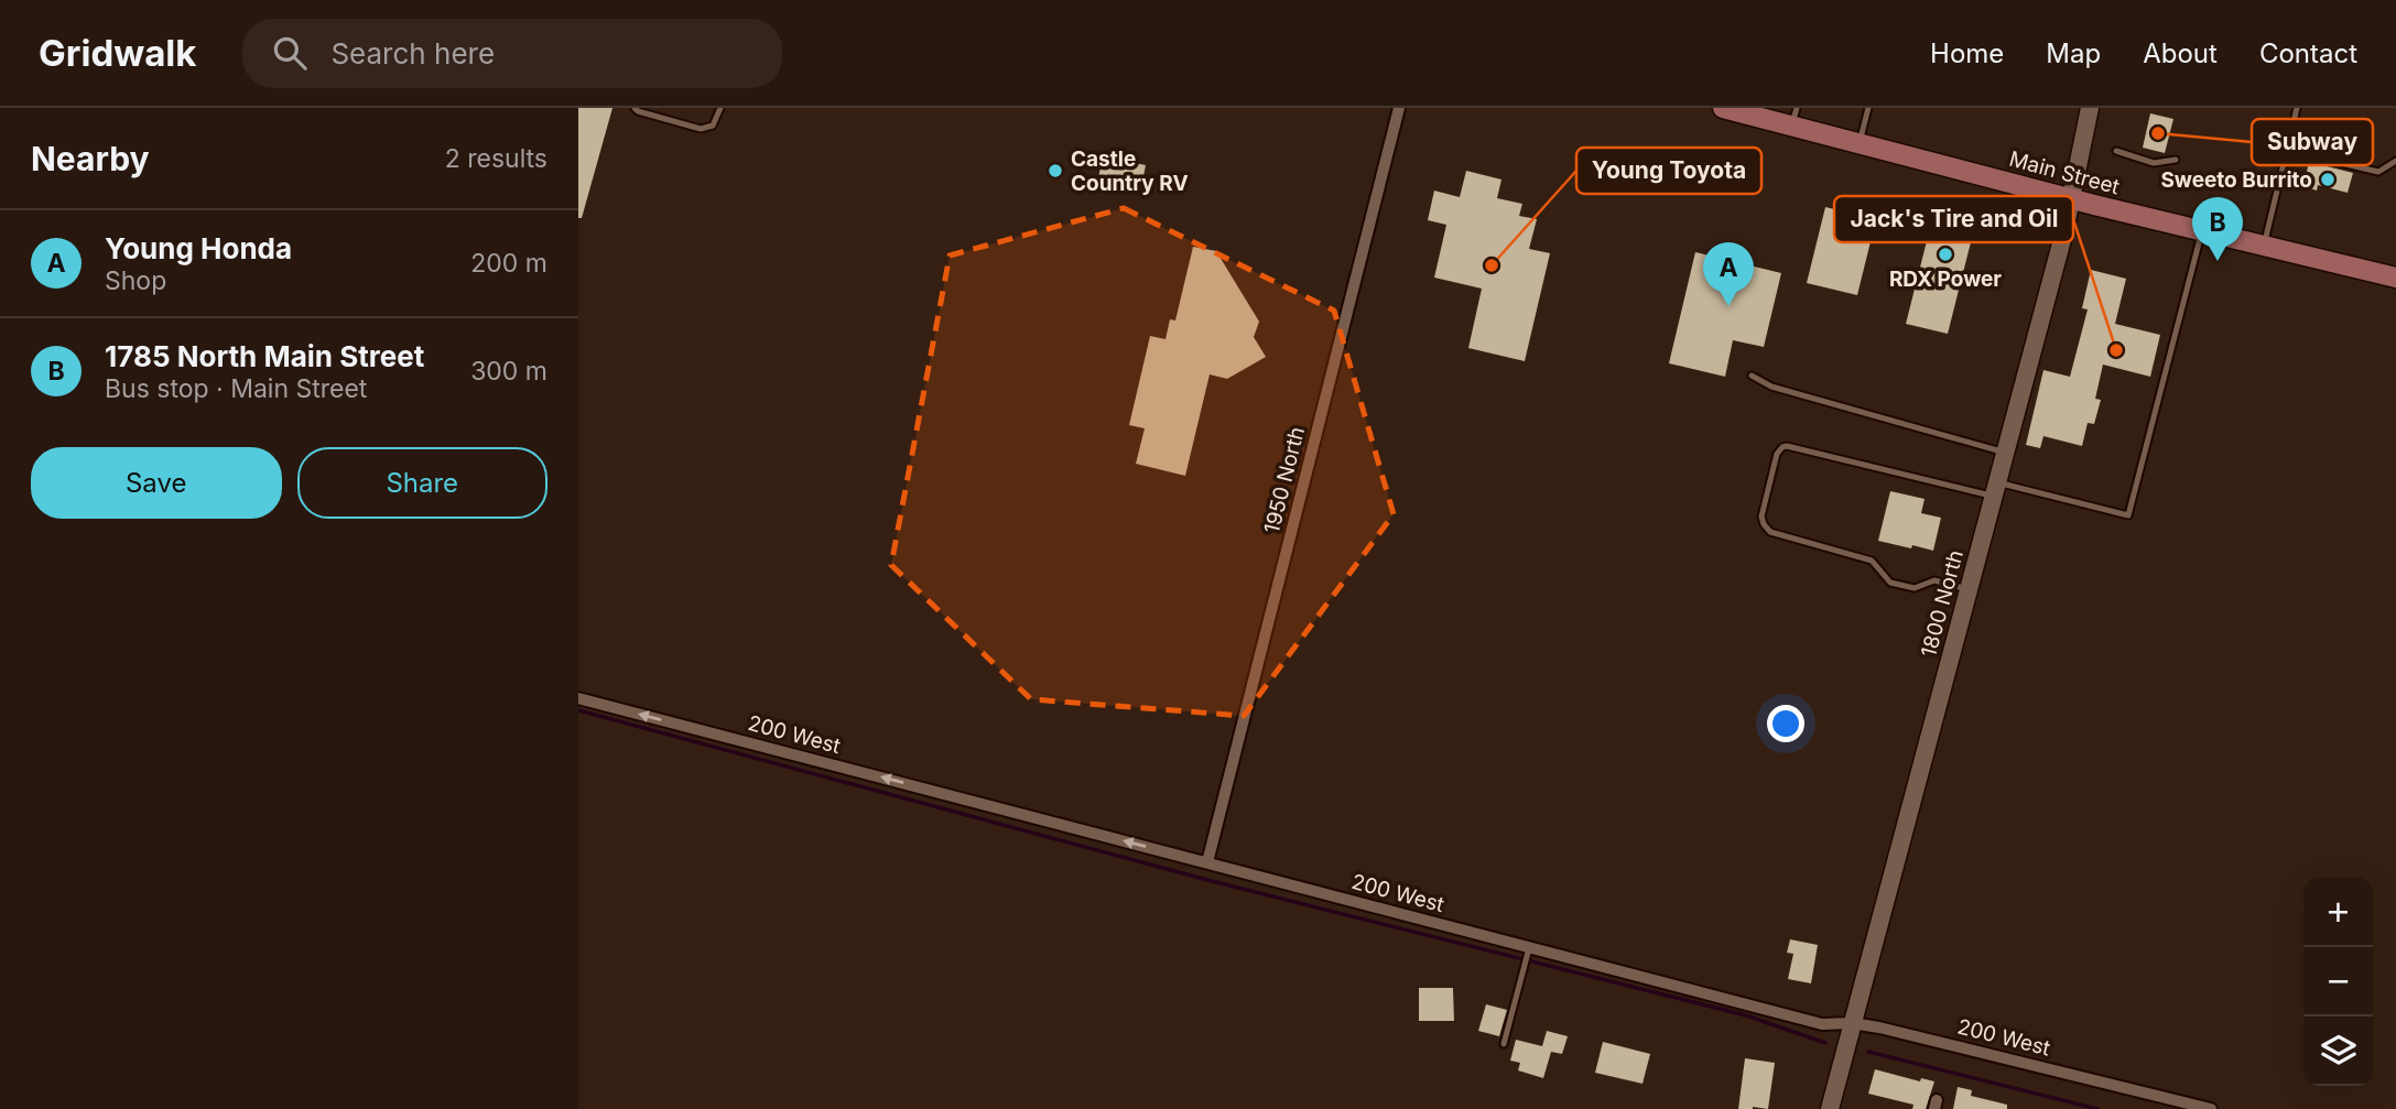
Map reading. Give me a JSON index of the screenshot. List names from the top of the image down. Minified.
{"streets":{"main road":["Main Street"],"street":["1950 North","1800 North","200 West"]},"crossings":[["Main Street","1800 North"],["1950 North","200 West"],["1800 North","200 West"]],"one_way":["200 West"],"places":["Subway","Castle Country RV","Sweeto Burrito","RDX Power","Young Toyota","Jack's Tire and Oil"],"page":{"header":"Gridwalk","search":"Search here","nav":["Home","Map","About","Contact"],"heading":["Nearby","2 results"],"pins":["B","A"],"list":[{"mark":"A","name":"Young Honda","note":"Shop","value":"200 m"},{"mark":"B","name":"1785 North Main Street","note":"Bus stop · Main Street","value":"300 m"}],"buttons":["Save","Share"],"map_buttons":["+","−"]}}
